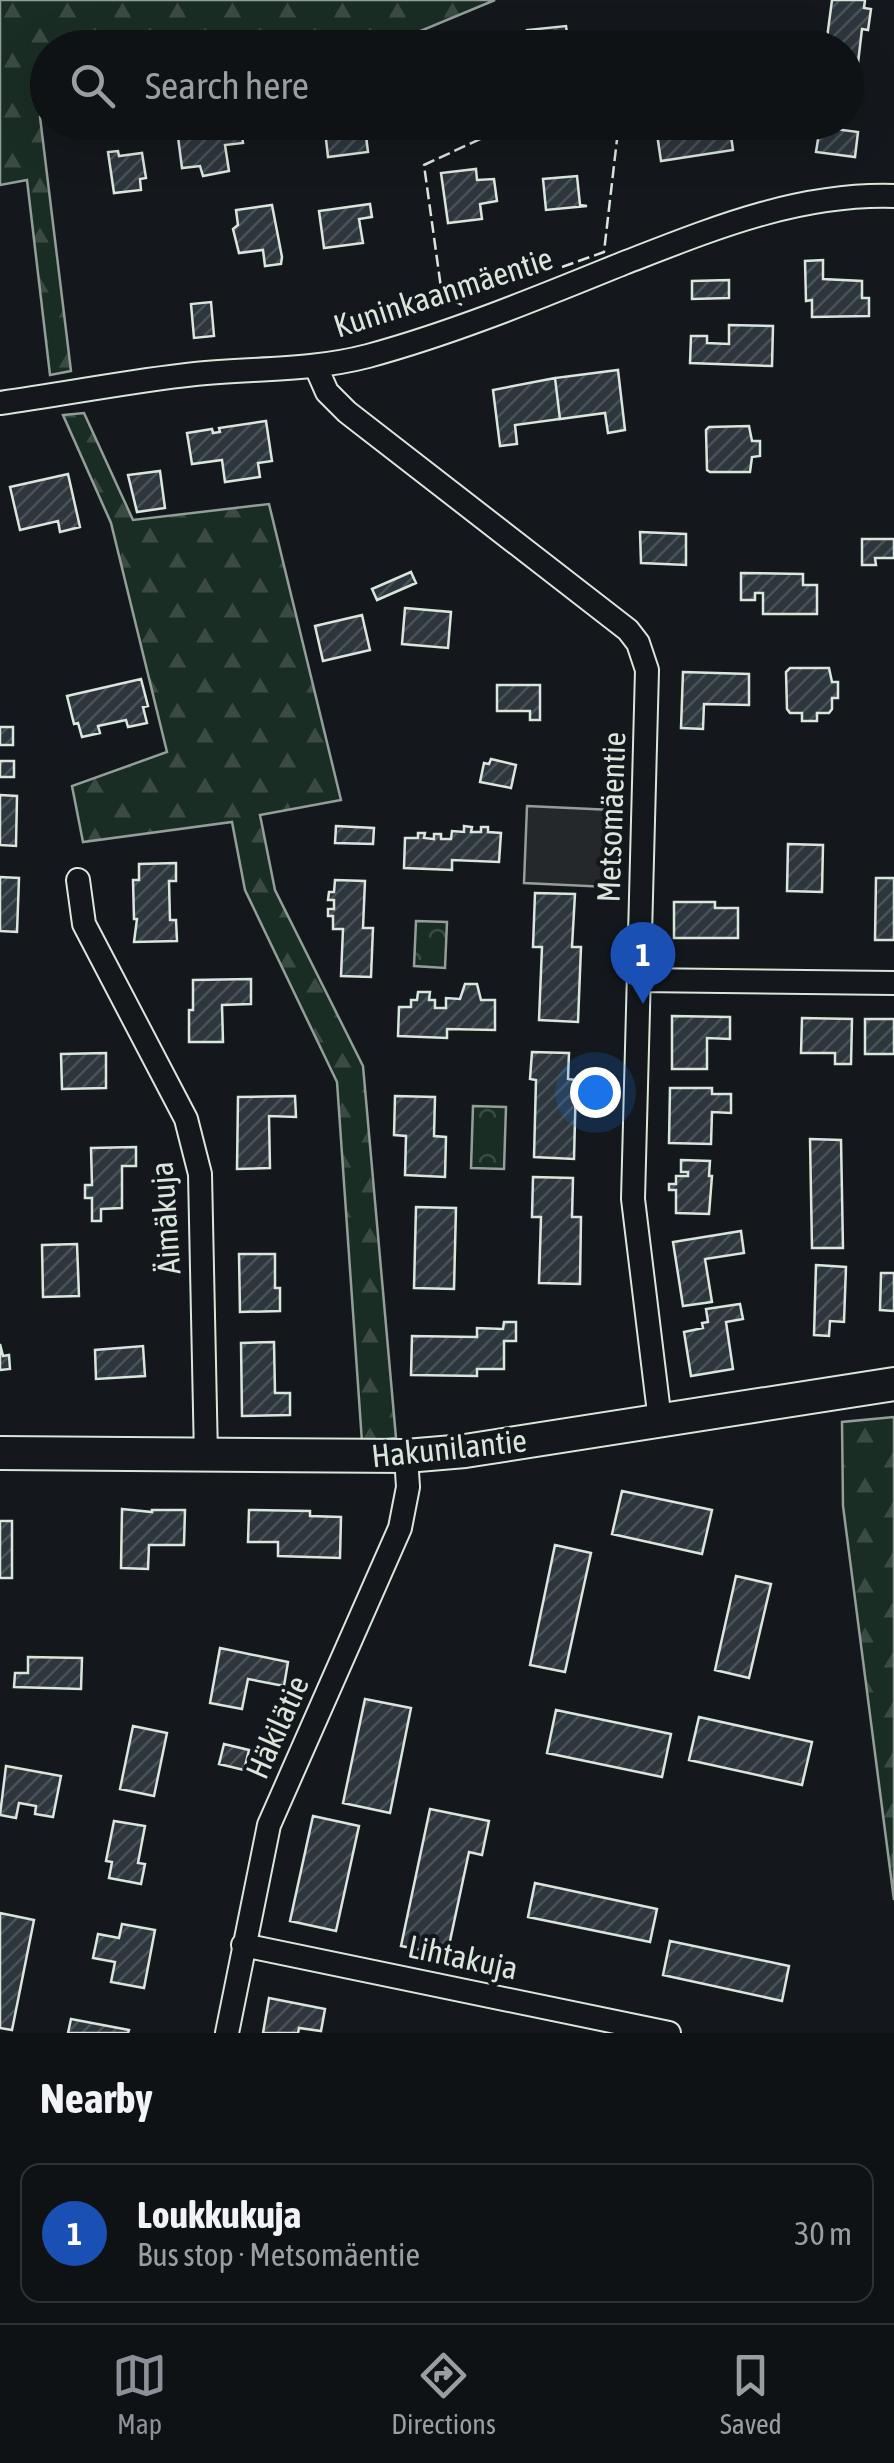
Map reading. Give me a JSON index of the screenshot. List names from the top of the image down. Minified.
{"streets":{"street":["Kuninkaanmäentie","Metsomäentie","Äimäkuja","Hakunilantie","Häkilätie","Lihtakuja"]},"crossings":[["Kuninkaanmäentie","Metsomäentie"],["Metsomäentie","Hakunilantie"],["Äimäkuja","Hakunilantie"],["Hakunilantie","Häkilätie"],["Häkilätie","Lihtakuja"]],"page":{"search":"Search here","pins":"1","heading":"Nearby","list":[{"mark":"1","name":"Loukkukuja","note":"Bus stop · Metsomäentie","value":"30 m"}],"nav":["Map","Directions","Saved"]}}
